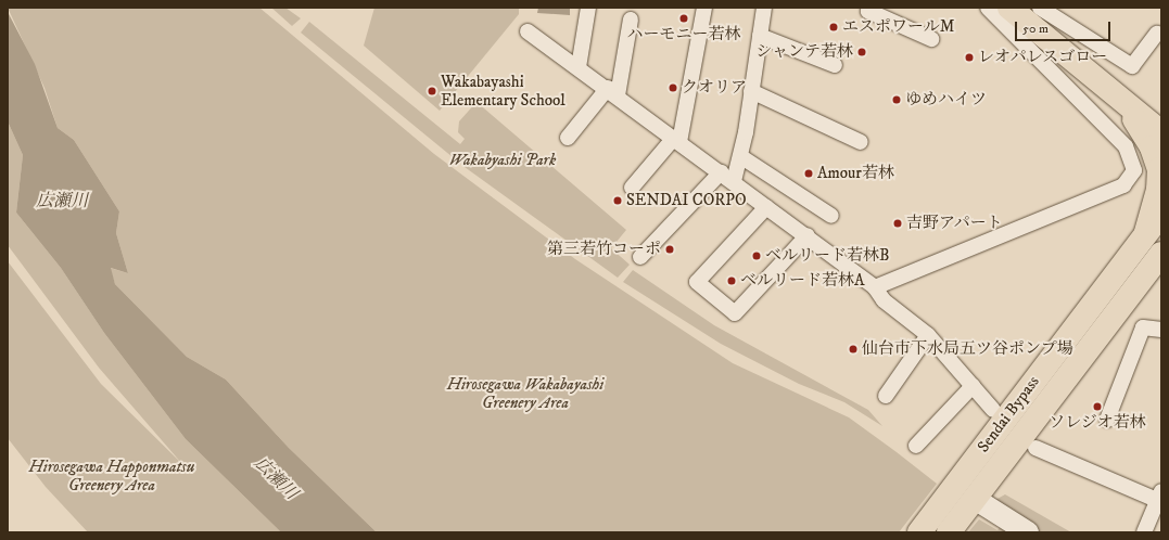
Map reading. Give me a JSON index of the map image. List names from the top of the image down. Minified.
{"streets":{"main road":["Sendai Bypass"]},"water":["広瀬川"],"parks":["Wakabyashi Park","Hirosegawa Wakabayashi Greenery Area","Hirosegawa Happonmatsu Greenery Area"],"places":["ハーモニー若林","エスポワールM","シャンテ若林","レオパレスゴロー","クオリア","Wakabayashi Elementary School","ゆめハイツ","Amour若林","SENDAI CORPO","吉野アパート","第三若竹コーポ","ベルリード若林B","ベルリード若林A","仙台市下水局五ツ谷ポンプ場","ソレジオ若林"],"scale_bar":"50 m"}
